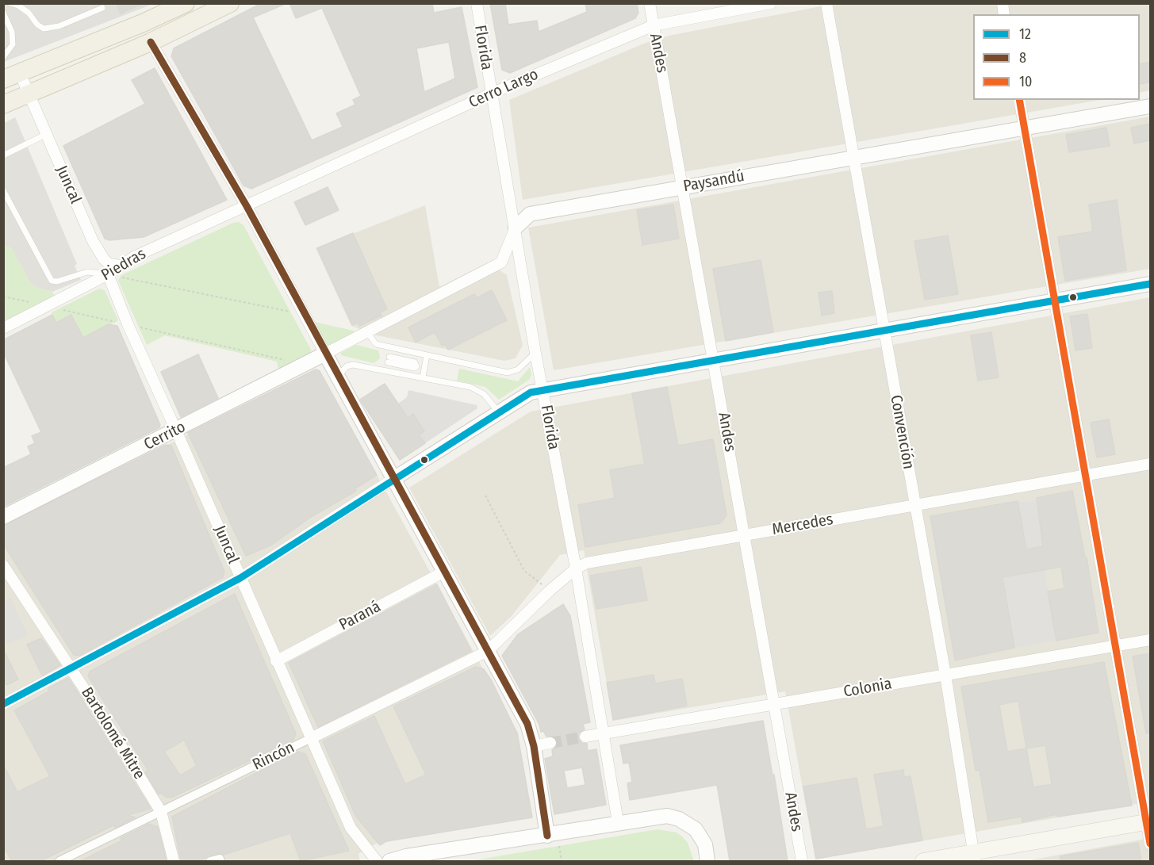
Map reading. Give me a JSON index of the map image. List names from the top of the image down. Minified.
{"streets":{"street":["Florida","Andes","Cerro Largo","Paysandú","Juncal","Piedras","Convención","Cerrito","Mercedes","Paraná","Colonia","Bartolomé Mitre","Rincón"]},"crossings":[["Florida","Cerro Largo"],["Florida","Paysandú"],["Florida","Mercedes"],["Florida","Colonia"],["Andes","Cerro Largo"],["Andes","Paysandú"],["Andes","Mercedes"],["Andes","Colonia"],["Cerro Largo","Piedras"],["Paysandú","Convención"],["Paysandú","Cerrito"],["Juncal","Piedras"],["Juncal","Cerrito"],["Juncal","Paraná"],["Juncal","Rincón"],["Convención","Mercedes"],["Convención","Colonia"],["Mercedes","Rincón"],["Bartolomé Mitre","Rincón"]],"lines":["transit line 8","transit line 10","transit line 12"],"legend":["12","8","10"]}
